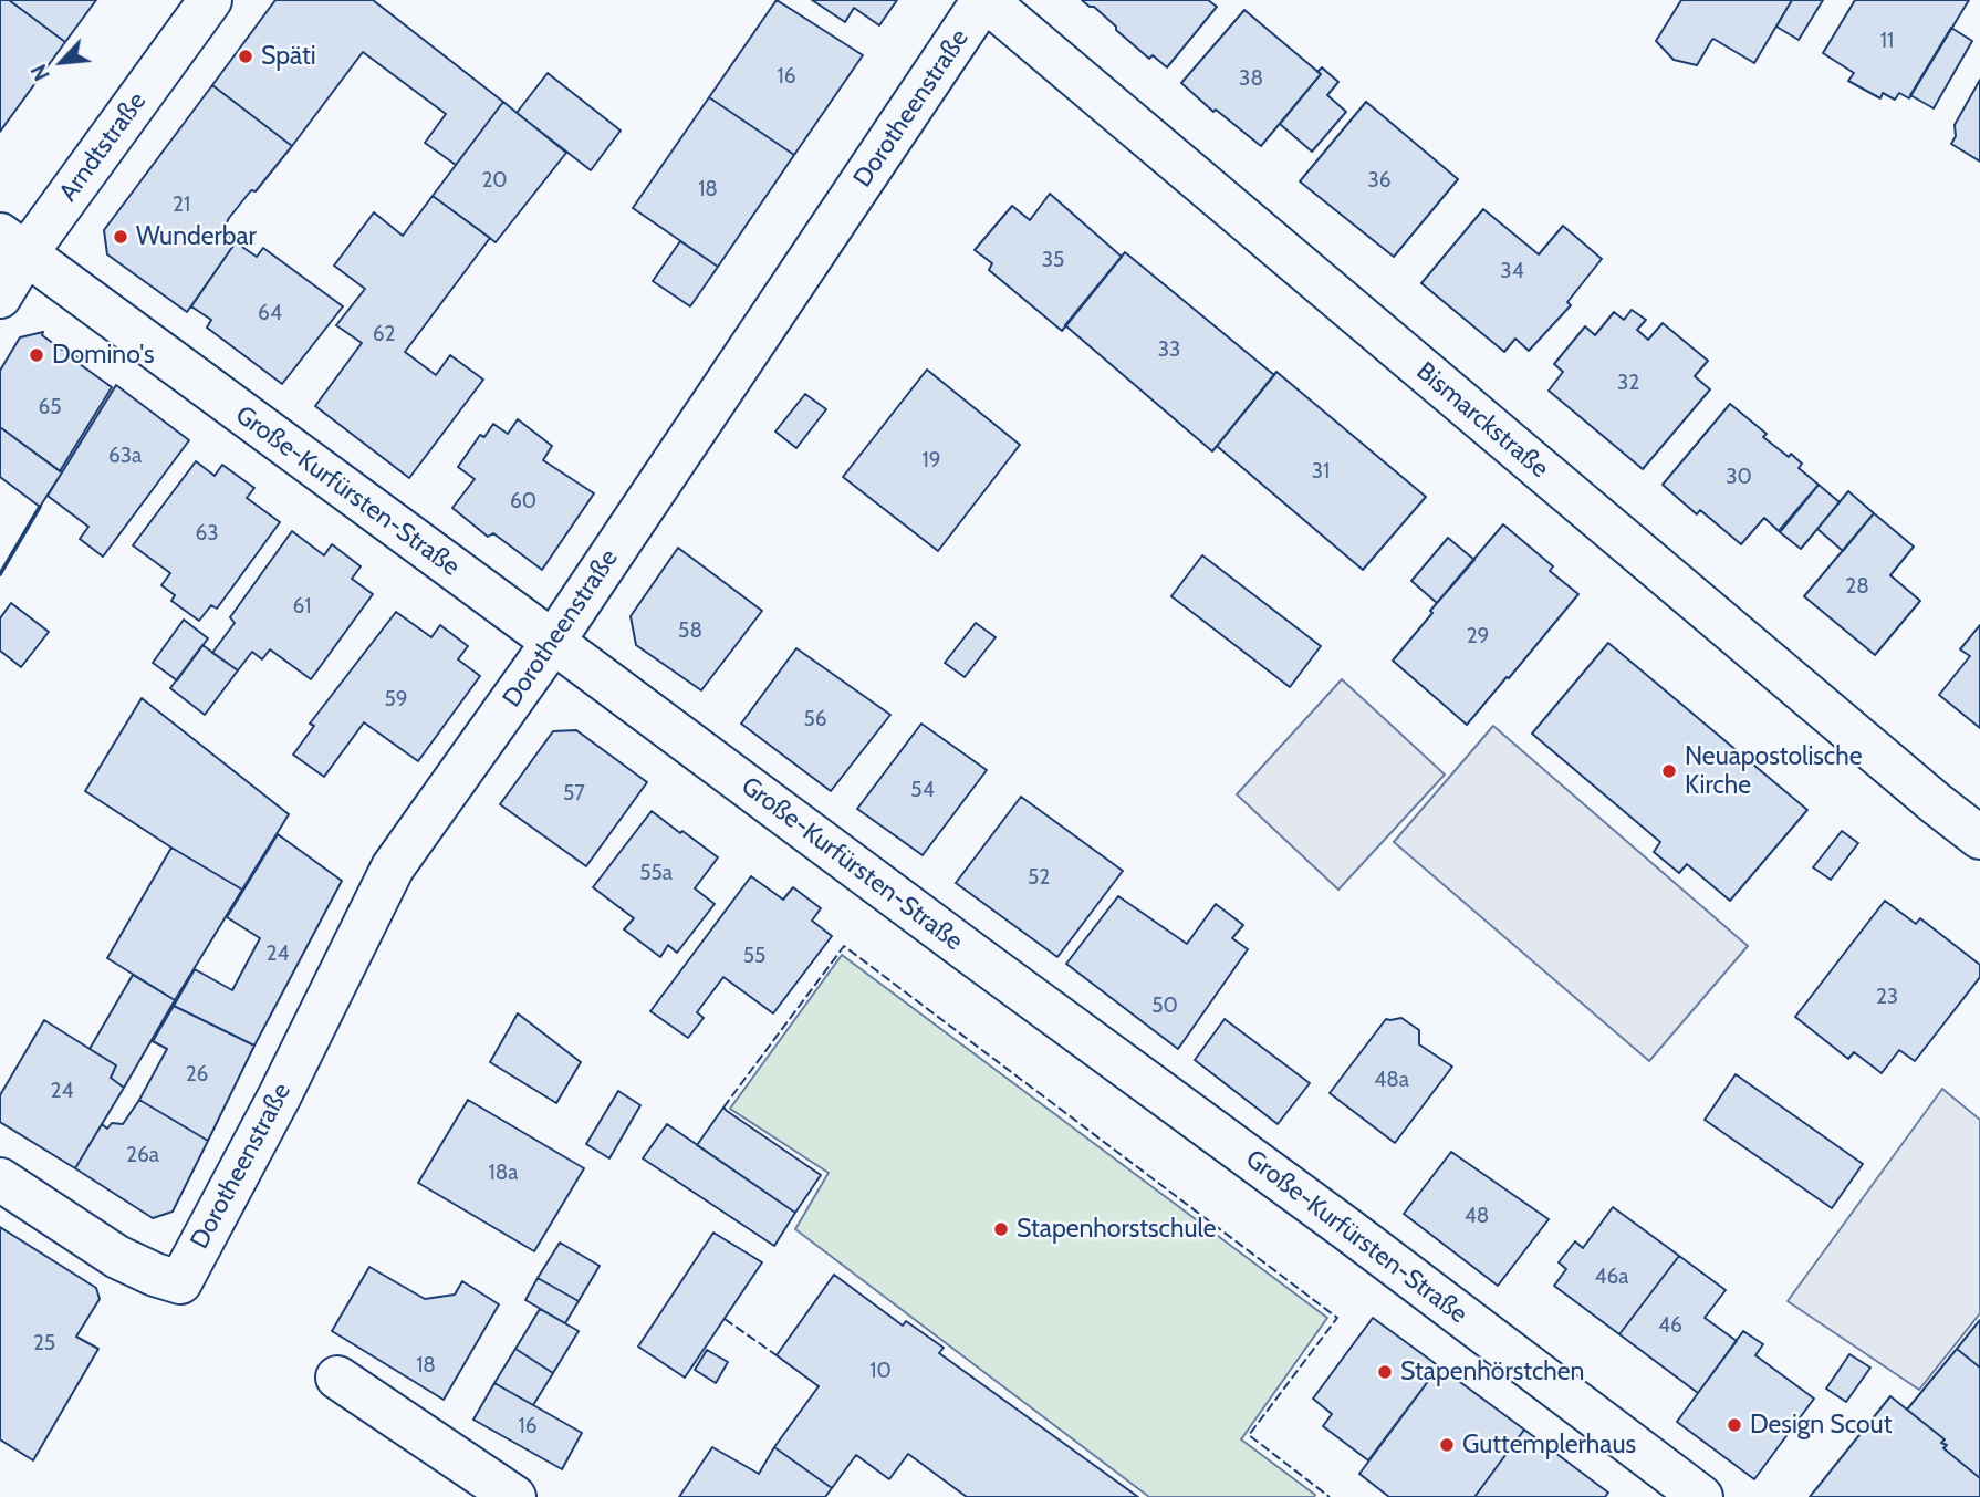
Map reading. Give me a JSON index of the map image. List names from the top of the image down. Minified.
{"streets":{"street":["Dorotheenstraße","Arndtstraße","Bismarckstraße","Große-Kurfürsten-Straße"]},"crossings":[["Dorotheenstraße","Bismarckstraße"],["Dorotheenstraße","Große-Kurfürsten-Straße"],["Arndtstraße","Große-Kurfürsten-Straße"]],"places":["Späti","Wunderbar","Domino's","Neuapostolische Kirche","Stapenhorstschule","Stapenhörstchen","Design Scout","Guttemplerhaus"],"house_numbers":["11","16","38","20","36","18","21","35","34","64","62","33","32","65","63a","19","31","30","60","63","28","61","58","29","59","56","54","57","55a","52","24","55","23","50","26","48a","24","26a","18a","48","46a","46","25","18","10","16"],"north":"bottom left"}
